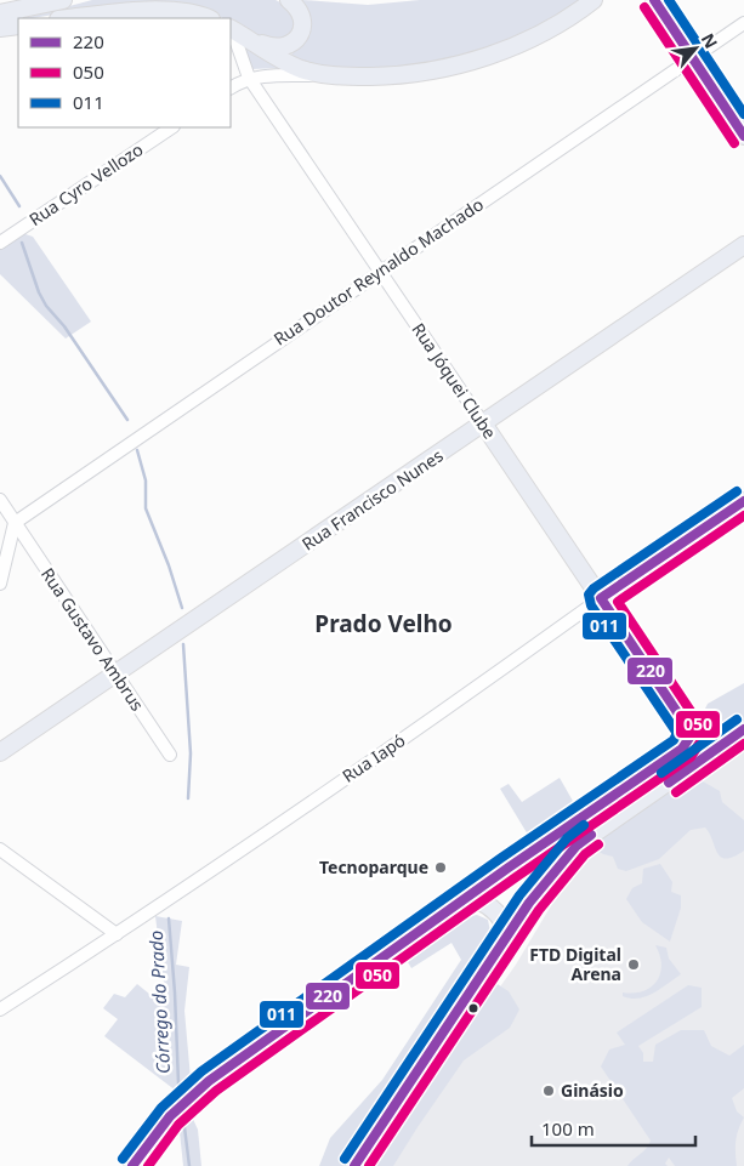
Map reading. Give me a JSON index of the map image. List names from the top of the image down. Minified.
{"streets":{"main road":["Rua Jóquei Clube","Rua Francisco Nunes","Rua Iapó"],"street":["Rua Cyro Vellozo","Rua Doutor Reynaldo Machado","Rua Gustavo Ambrus"]},"crossings":[["Rua Doutor Reynaldo Machado","Rua Jóquei Clube"],["Rua Doutor Reynaldo Machado","Rua Gustavo Ambrus"],["Rua Jóquei Clube","Rua Francisco Nunes"],["Rua Jóquei Clube","Rua Iapó"],["Rua Francisco Nunes","Rua Gustavo Ambrus"]],"districts":["Prado Velho"],"water":["Córrego do Prado"],"places":["Tecnoparque","FTD Digital Arena","Ginásio"],"lines":["transit line 220","transit line 011","transit line 050"],"legend":["220","050","011"],"scale_bar":"100 m","north":"top right"}
